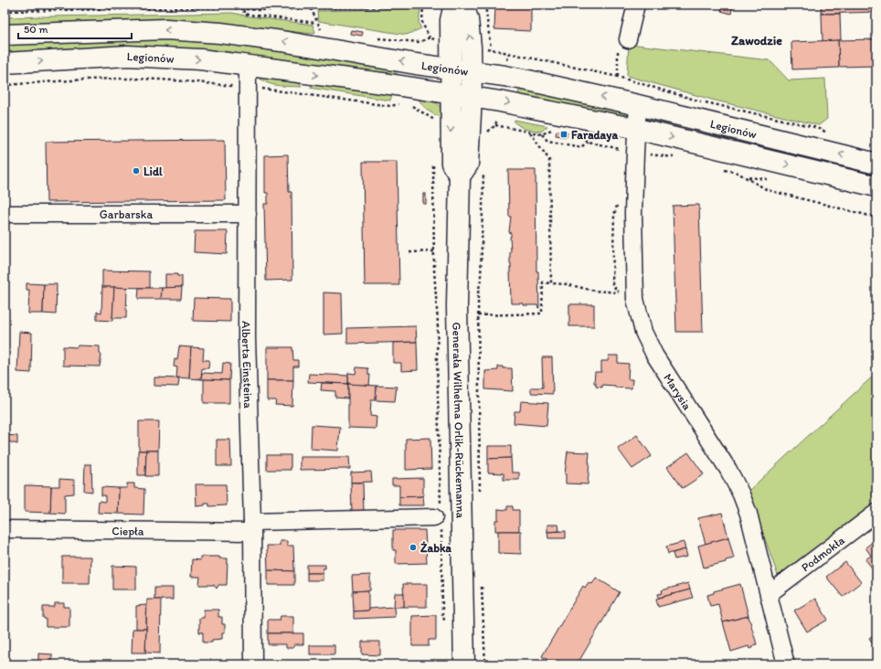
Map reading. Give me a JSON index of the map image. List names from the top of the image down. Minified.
{"streets":{"street":["Legionów","Garbarska","Alberta Einsteina","Marysia","Generała Wilhelma Orlik-Rückemanna","Ciepła","Podmokła"]},"crossings":[["Legionów","Alberta Einsteina"],["Legionów","Marysia"],["Legionów","Generała Wilhelma Orlik-Rückemanna"],["Garbarska","Alberta Einsteina"],["Alberta Einsteina","Ciepła"],["Marysia","Podmokła"]],"districts":["Zawodzie"],"places":{"transit":["Faradaya"],"other":["Lidl","Żabka"]},"scale_bar":"50 m"}
